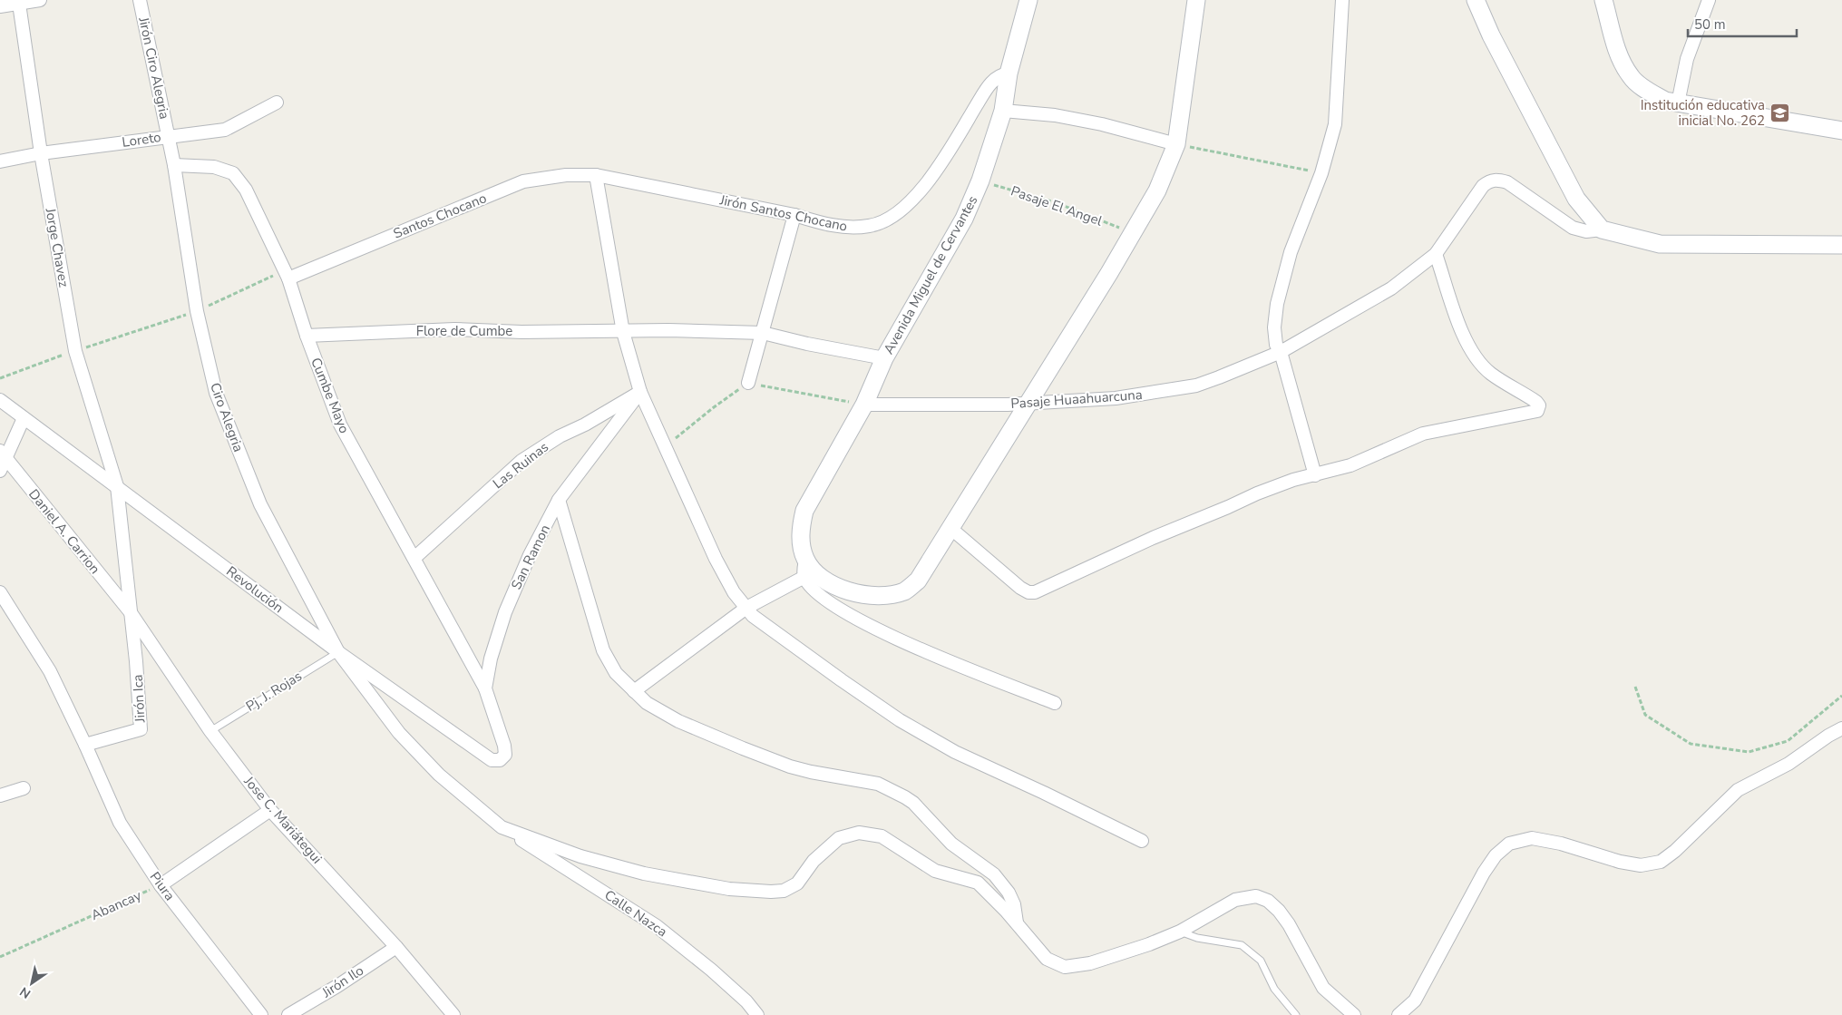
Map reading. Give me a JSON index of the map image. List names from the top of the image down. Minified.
{"streets":{"street":["Jirón Ciro Alegria","Loreto","Jirón Santos Chocano","Santos Chocano","Jorge Chavez","Avenida Miguel de Cervantes","Flore de Cumbe","Cumbe Mayo","Pasaje Huaahuarcuna","Ciro Alegria","Las Ruinas","Daniel A. Carrion","San Ramon","Revolución","Jirón Ica","Jose C. Mariátegui","Piura","Calle Nazca","Jirón Ilo"],"lane":["Pj, J. Rojas"],"path":["Pasaje El Angel","Abancay"]},"crossings":[["Jirón Ciro Alegria","Loreto"],["Jirón Ciro Alegria","Ciro Alegria"],["Loreto","Jorge Chavez"],["Loreto","Ciro Alegria"],["Pasaje El Angel","Avenida Miguel de Cervantes"],["Jirón Santos Chocano","Santos Chocano"],["Jirón Santos Chocano","Avenida Miguel de Cervantes"],["Santos Chocano","Cumbe Mayo"],["Jorge Chavez","Daniel A. Carrion"],["Jorge Chavez","Revolución"],["Jorge Chavez","Jirón Ica"],["Jorge Chavez","Jose C. Mariátegui"],["Avenida Miguel de Cervantes","Flore de Cumbe"],["Avenida Miguel de Cervantes","Pasaje Huaahuarcuna"],["Flore de Cumbe","Cumbe Mayo"],["Cumbe Mayo","Ciro Alegria"],["Cumbe Mayo","Las Ruinas"],["Cumbe Mayo","San Ramon"],["Ciro Alegria","Revolución"],["Ciro Alegria","Pj, J. Rojas"],["Las Ruinas","San Ramon"],["Daniel A. Carrion","Jirón Ica"],["Daniel A. Carrion","Jose C. Mariátegui"],["San Ramon","Revolución"],["Revolución","Pj, J. Rojas"],["Pj, J. Rojas","Jose C. Mariátegui"],["Jirón Ica","Jose C. Mariátegui"],["Jirón Ica","Piura"],["Jose C. Mariátegui","Jirón Ilo"],["Piura","Abancay"]],"places":{"school or university":["Institución educativa inicial No. 262"]},"scale_bar":"50 m","north":"bottom left"}
